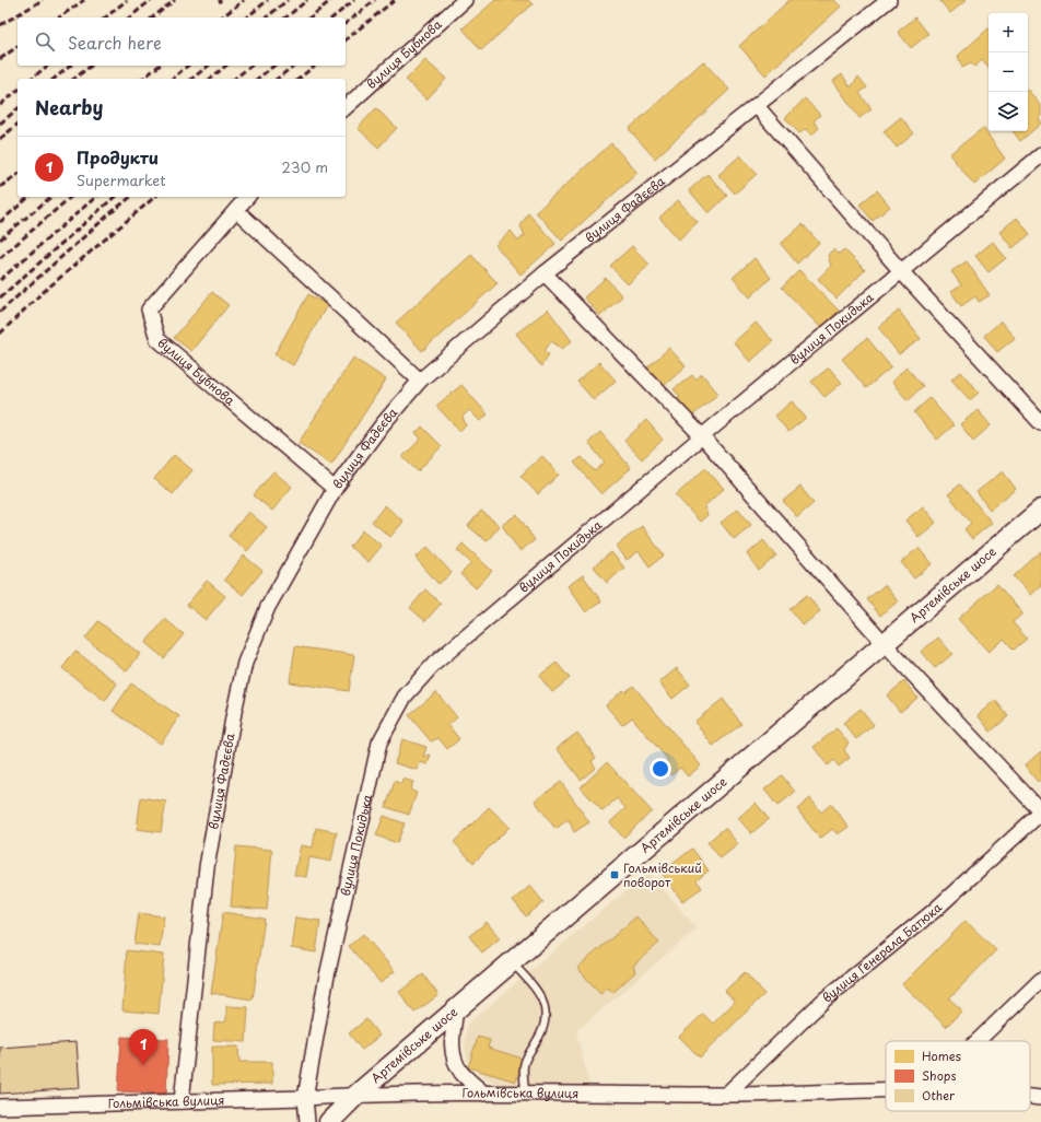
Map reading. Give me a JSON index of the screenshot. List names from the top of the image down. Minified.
{"streets":{"main road":["Артемівське шосе"],"street":["вулиця Бубнова","вулиця Фадєєва","вулиця Покидька","вулиця Генерала Батюка","Гольмівська вулиця"]},"crossings":[["вулиця Бубнова","вулиця Фадєєва"],["вулиця Фадєєва","Гольмівська вулиця"],["вулиця Покидька","Гольмівська вулиця"],["Артемівське шосе","Гольмівська вулиця"],["вулиця Генерала Батюка","Гольмівська вулиця"]],"places":{"transit":["Гольмівський поворот"]},"legend":["Homes","Shops","Other"],"page":{"map_buttons":["+","−"],"search":"Search here","heading":"Nearby","list":[{"mark":"1","name":"Продукти","note":"Supermarket","value":"230 m"}],"pins":"1"}}
